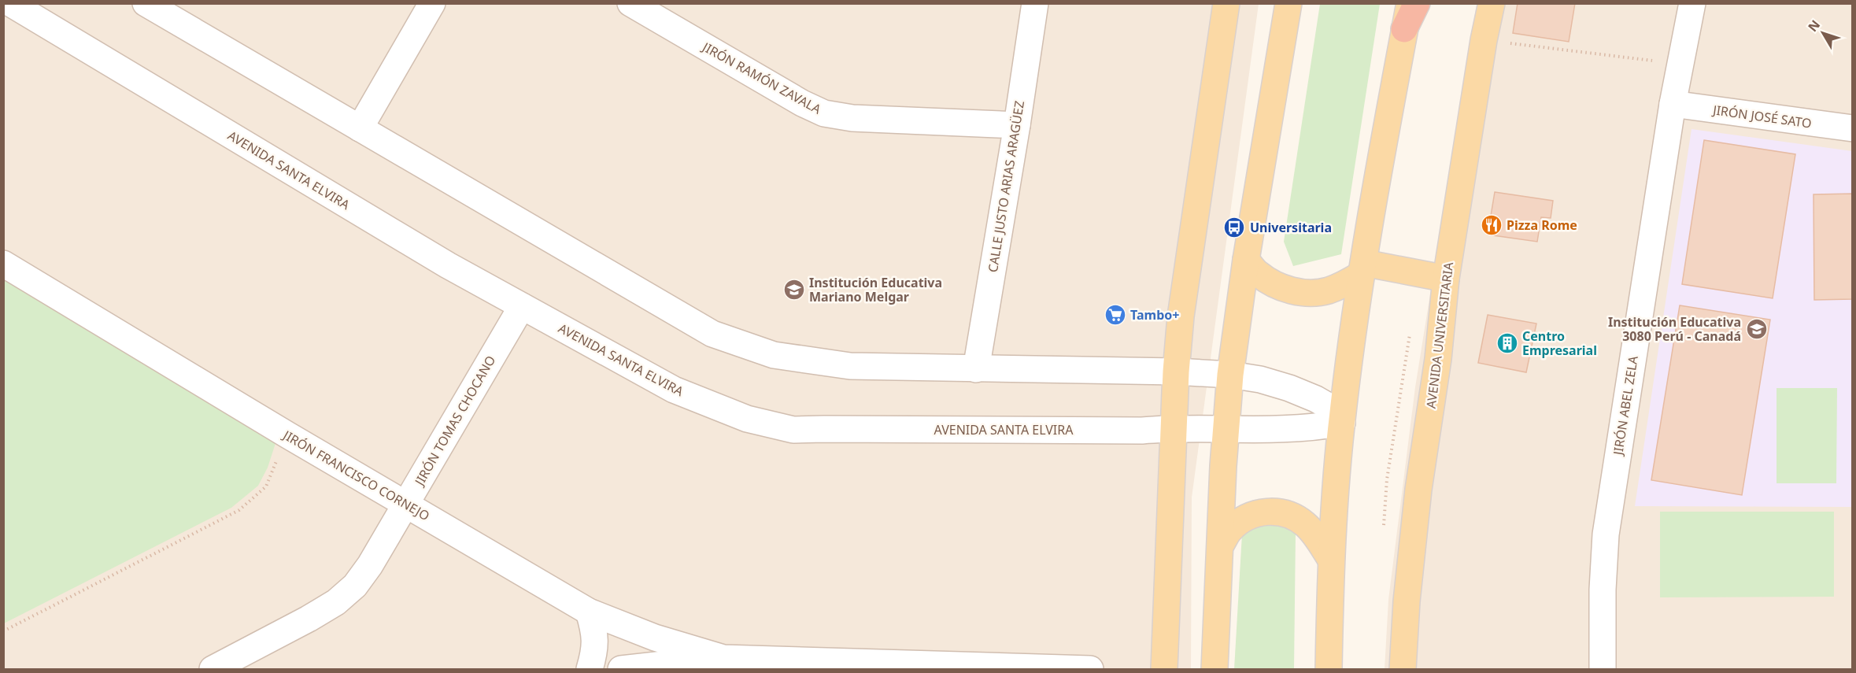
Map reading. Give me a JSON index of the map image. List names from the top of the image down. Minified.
{"streets":{"main road":["AVENIDA UNIVERSITARIA"],"street":["JIRÓN RAMÓN ZAVALA","JIRÓN JOSÉ SATO","AVENIDA SANTA ELVIRA","CALLE JUSTO ARIAS ARAGÜEZ","JIRÓN ABEL ZELA","JIRÓN TOMAS CHOCANO","JIRÓN FRANCISCO CORNEJO"]},"crossings":[["JIRÓN RAMÓN ZAVALA","CALLE JUSTO ARIAS ARAGÜEZ"],["JIRÓN JOSÉ SATO","JIRÓN ABEL ZELA"],["AVENIDA SANTA ELVIRA","JIRÓN TOMAS CHOCANO"],["JIRÓN TOMAS CHOCANO","JIRÓN FRANCISCO CORNEJO"]],"places":{"restaurant":["Pizza Rome"],"bus stop":["Universitaria"],"school or university":["Institución Educativa Mariano Melgar","Institución Educativa 3080 Perú - Canadá"],"supermarket":["Tambo+"],"building":["Centro Empresarial"]},"north":"top left"}
